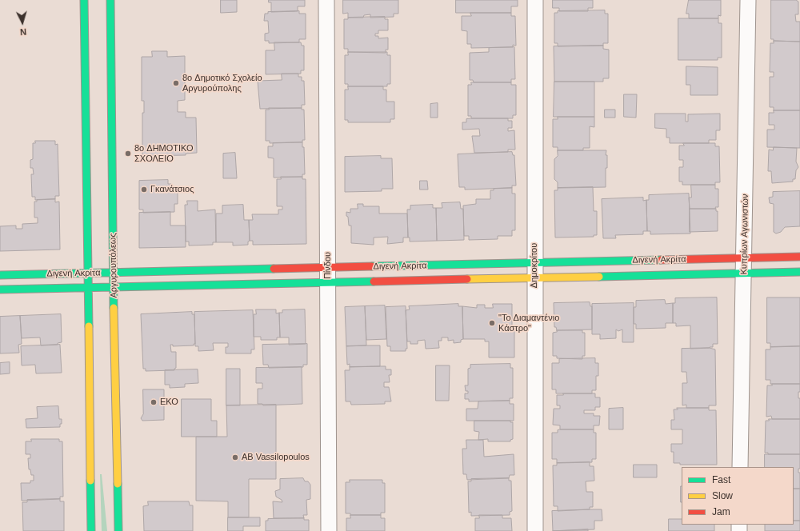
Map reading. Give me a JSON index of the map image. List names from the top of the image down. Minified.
{"streets":{"street":["Κυπρίων Αγωνιστών","Διγενή Ακρίτα","Αργυρουπόλεως","Πίνδου","Δημοκρίτου"]},"crossings":[["Κυπρίων Αγωνιστών","Διγενή Ακρίτα"],["Διγενή Ακρίτα","Αργυρουπόλεως"],["Διγενή Ακρίτα","Πίνδου"],["Διγενή Ακρίτα","Δημοκρίτου"]],"places":["8ο Δημοτικό Σχολείο Αργυρούπολης","8ο ΔΗΜΟΤΙΚΟ ΣΧΟΛΕΙΟ","Γκανάτσιος","\"Το Διαμαντένιο Κάστρο\"","ΕΚΟ","AB Vassilopoulos"],"legend":["Fast","Slow","Jam"],"north":"bottom"}
